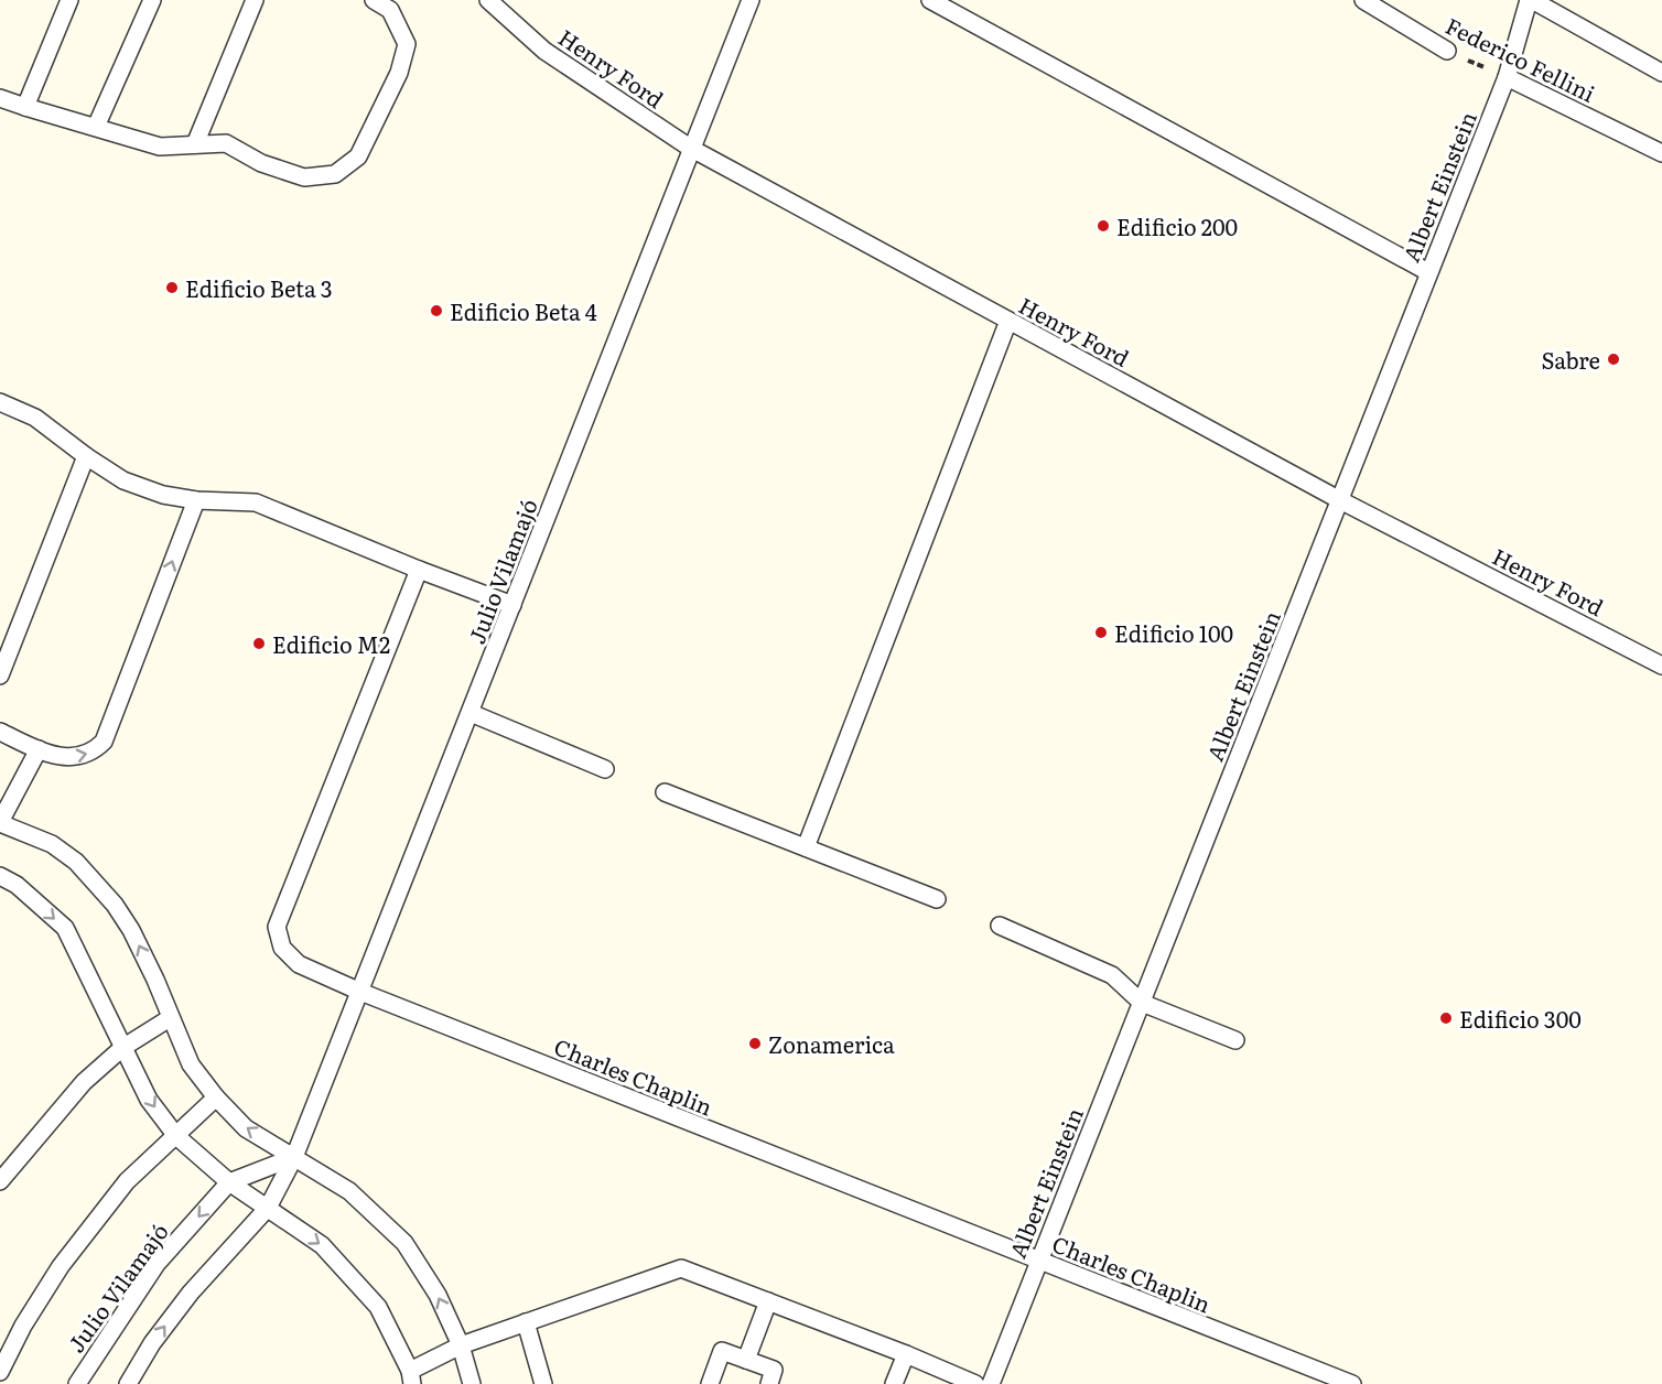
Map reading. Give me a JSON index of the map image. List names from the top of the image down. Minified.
{"streets":{"lane":["Federico Fellini","Henry Ford","Albert Einstein","Julio Vilamajó","Charles Chaplin"]},"crossings":[["Federico Fellini","Albert Einstein"],["Henry Ford","Albert Einstein"],["Henry Ford","Julio Vilamajó"],["Albert Einstein","Charles Chaplin"],["Julio Vilamajó","Charles Chaplin"]],"places":["Edificio 200","Edificio Beta 3","Edificio Beta 4","Sabre","Edificio 100","Edificio M2","Edificio 300","Zonamerica"]}
